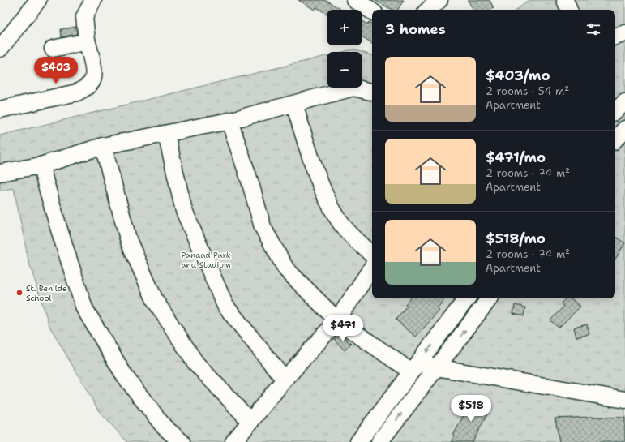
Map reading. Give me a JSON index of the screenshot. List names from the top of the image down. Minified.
{"parks":["Panaad Park and Stadium"],"places":["St. Benilde School"],"page":{"map_buttons":["+","−"],"heading":"3 homes","list":[{"name":"$403/mo","note":"2 rooms · 54 m² · Apartment"},{"name":"$471/mo","note":"2 rooms · 74 m² · Apartment"},{"name":"$518/mo","note":"2 rooms · 74 m² · Apartment"}],"price":["$403","$471","$518"]}}
